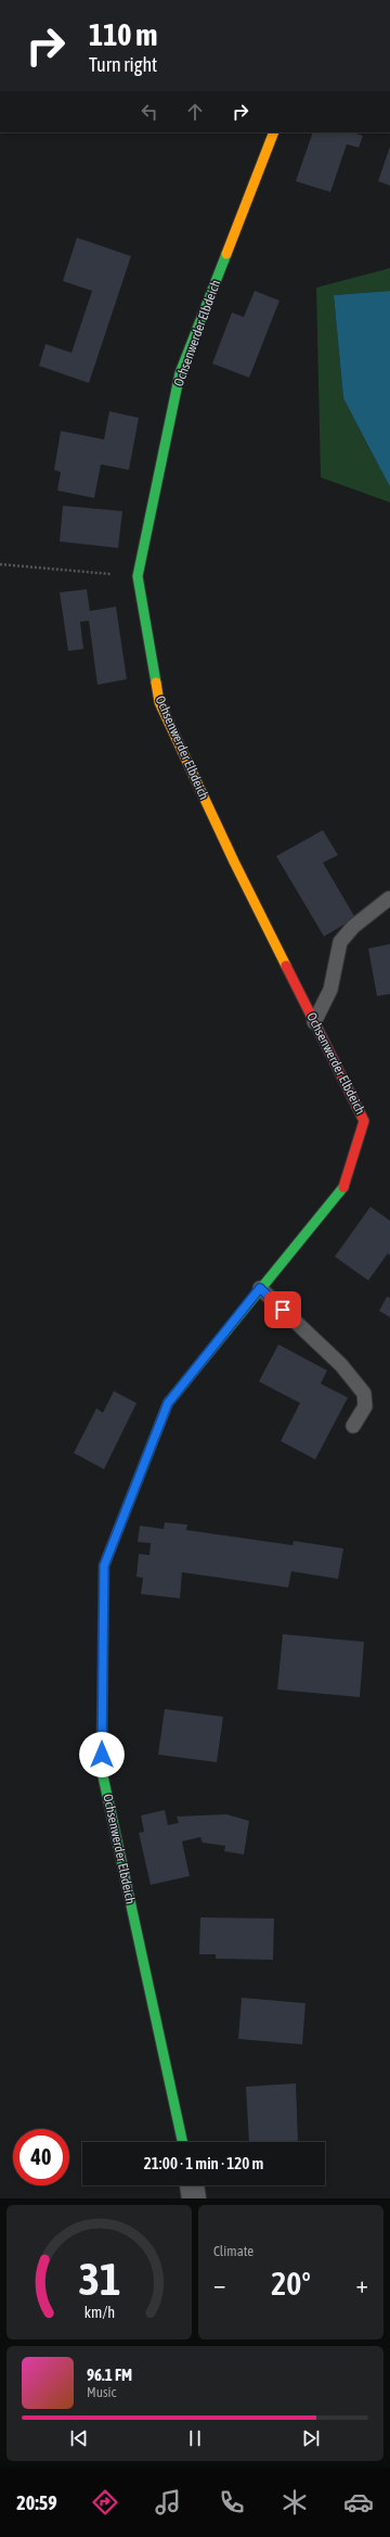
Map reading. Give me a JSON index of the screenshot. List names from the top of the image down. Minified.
{"streets":{"street":["Ochsenwerder Elbdeich"]},"page":{"turn":["110 m","Turn right"],"limit":"40","trip":"21:00 · 1 min · 120 m","tile":"Climate","heat":["−","20°","+"],"song":["96.1 FM","Music"],"tabs":"20:59","gauge":["31","km/h"]}}
